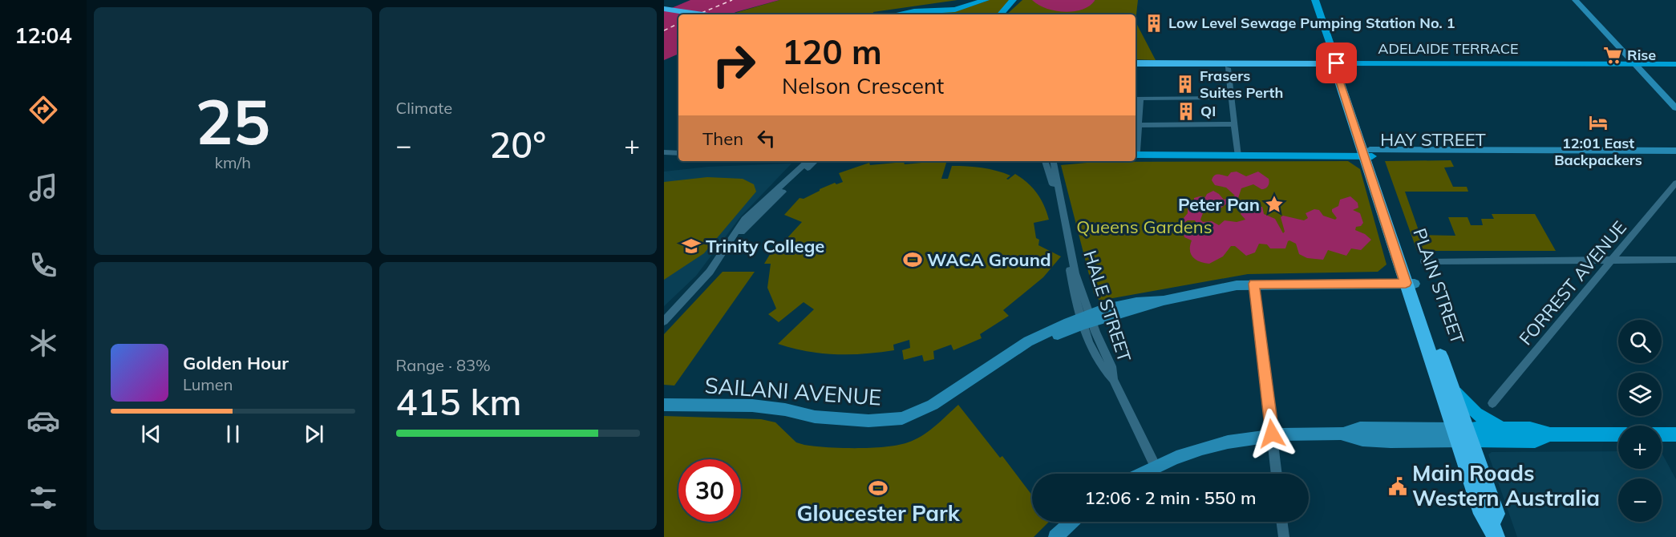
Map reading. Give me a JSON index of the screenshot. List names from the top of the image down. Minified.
{"streets":{"highway":["ADELAIDE TERRACE","PLAIN STREET"],"main road":["HAY STREET"],"street":["FORREST AVENUE","HALE STREET","SAILANI AVENUE"]},"crossings":[["ADELAIDE TERRACE","PLAIN STREET"],["HAY STREET","PLAIN STREET"],["PLAIN STREET","SAILANI AVENUE"],["HALE STREET","SAILANI AVENUE"]],"parks":["Queens Gardens"],"places":{"building":["Low Level Sewage Pumping Station No. 1","Frasers Suites Perth","QI"],"supermarket":["Rise"],"hotel":["12:01 East Backpackers"],"place":["Peter Pan"],"school or university":["Trinity College"],"sports":["WACA Ground","Gloucester Park"],"public building":["Main Roads Western Australia"]},"page":{"tabs":"12:04","tile":[["25","km/h"],"Climate",["Range · 83%","415 km"]],"turn":["120 m","Nelson Crescent"],"then":"Then","heat":["−","20°","+"],"map_buttons":["+","−"],"song":["Golden Hour","Lumen"],"limit":"30","trip":"12:06 · 2 min · 550 m"}}
